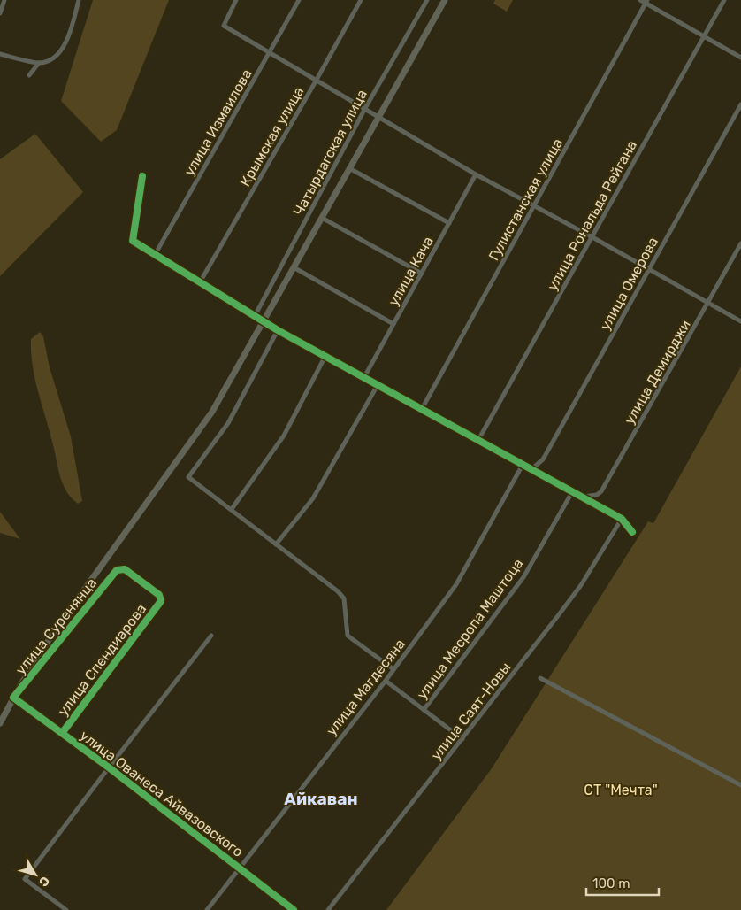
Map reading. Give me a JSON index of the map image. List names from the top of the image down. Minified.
{"streets":{"street":["улица Измаилова","Крымская улица","Чатырдагская улица","Гулистанская улица","улица Рональда Рейгана","улица Кача","улица Омерова","улица Демирджи","улица Суренянца","улица Месропа Маштоца","улица Спендиарова","улица Магдесяна","улица Саят-Новы","улица Ованеса Айвазовского"]},"crossings":[["улица Суренянца","улица Спендиарова"],["улица Суренянца","улица Ованеса Айвазовского"],["улица Спендиарова","улица Ованеса Айвазовского"],["улица Магдесяна","улица Ованеса Айвазовского"]],"districts":["Айкаван"],"parks":["СТ \"Мечта\""],"scale_bar":"100 m","north":"bottom right"}
